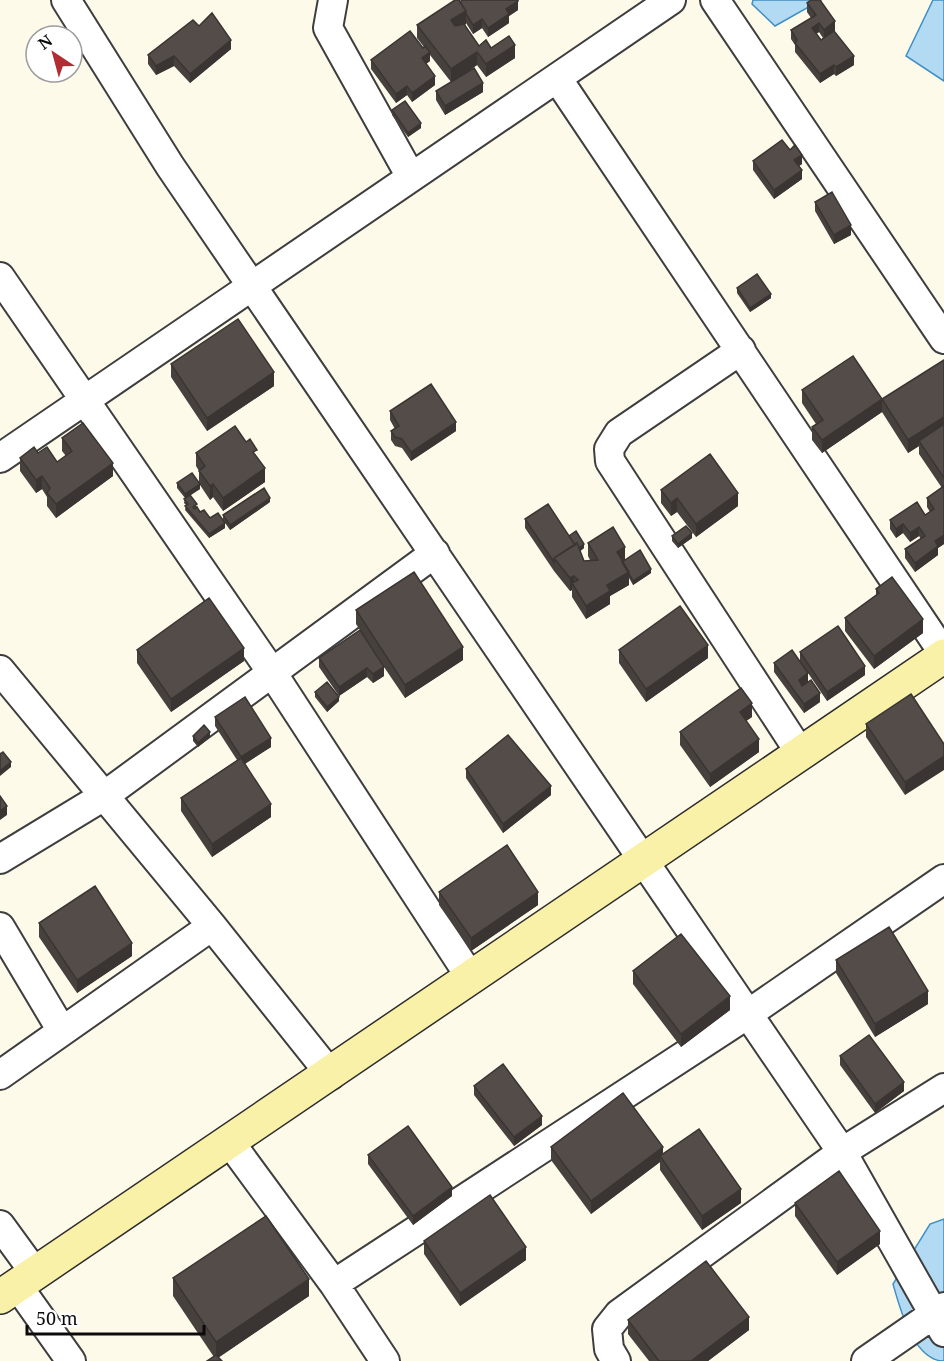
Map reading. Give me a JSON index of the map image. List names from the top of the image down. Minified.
{"scale_bar":"50 m","north":"top left"}
